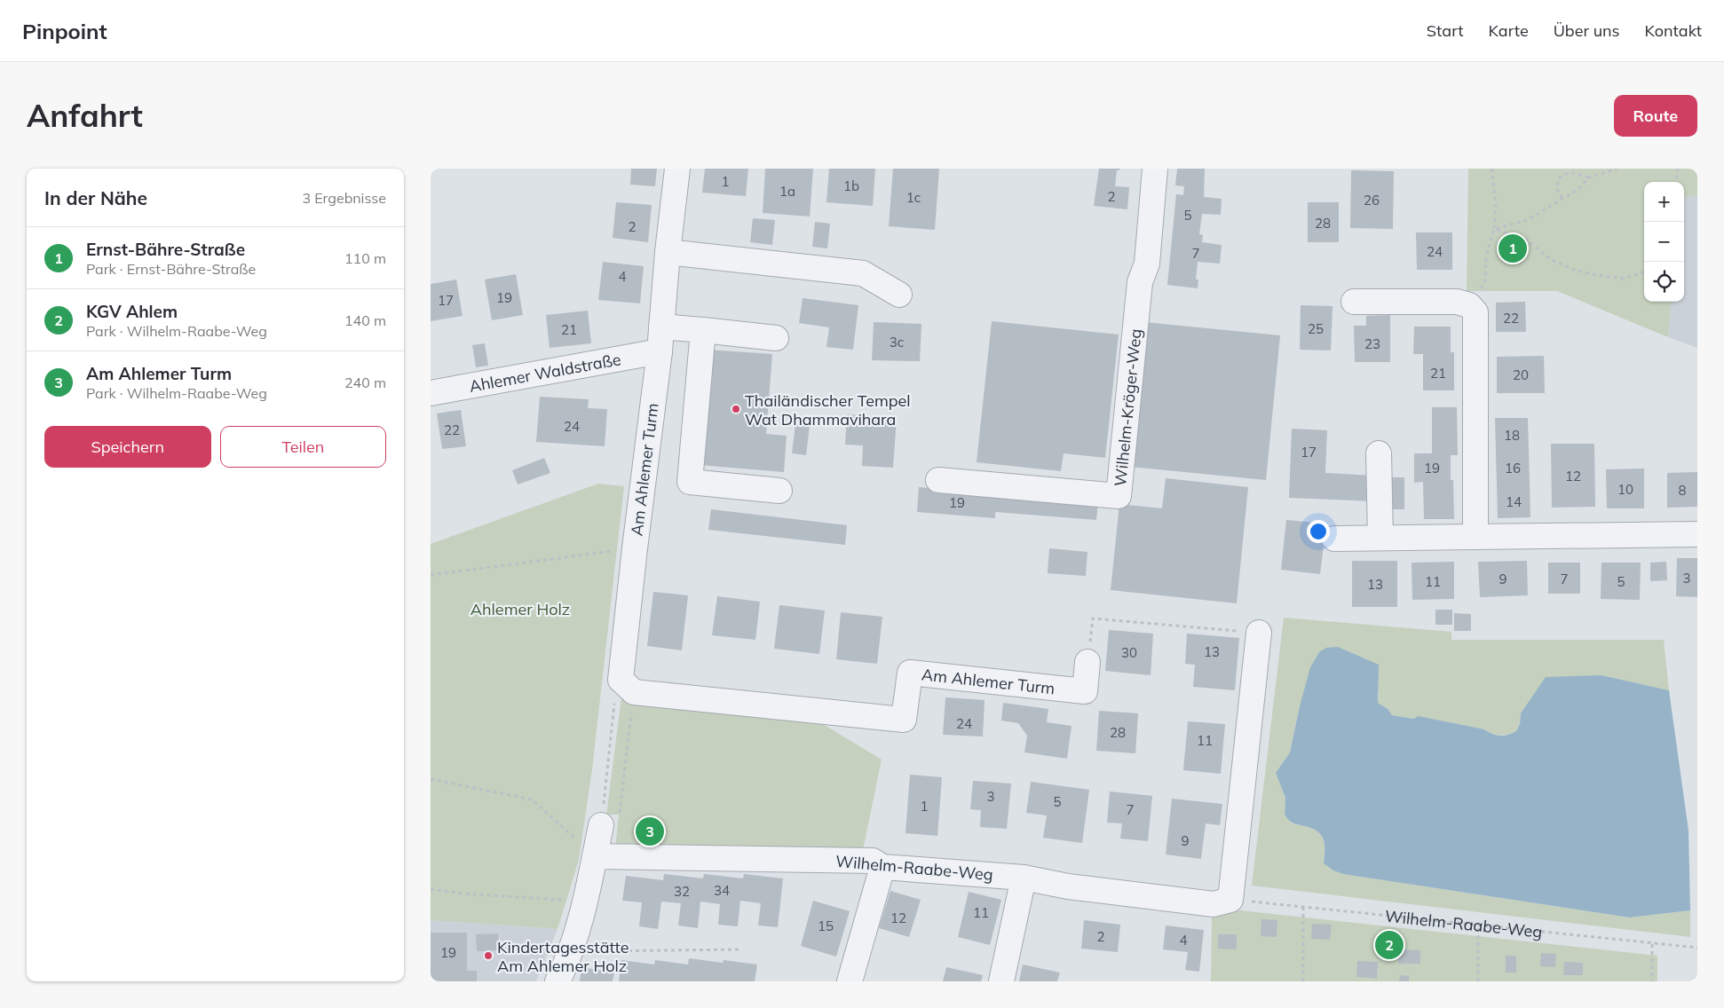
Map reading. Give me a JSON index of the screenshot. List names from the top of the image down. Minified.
{"streets":{"street":["Ahlemer Waldstraße","Wilhelm-Kröger-Weg","Am Ahlemer Turm","Wilhelm-Raabe-Weg"]},"crossings":[["Ahlemer Waldstraße","Am Ahlemer Turm"]],"parks":["Ahlemer Holz"],"places":["Thailändischer Tempel Wat Dhammavihara","Kindertagesstätte Am Ahlemer Holz"],"house_numbers":["1","1b","1a","2","1c","26","5","28","2","24","7","4","19","17","22","25","21","3c","23","21","20","24","22","18","17","19","16","12","10","8","14","19","3","9","7","11","5","13","13","30","24","28","11","3","5","1","7","9","34","32","11","12","15","2","4","19"],"page":{"header":"Pinpoint","nav":["Start","Karte","Über uns","Kontakt"],"buttons":["Route",["Speichern","Teilen"]],"title":"Anfahrt","heading":["In der Nähe","3 Ergebnisse"],"map_buttons":["+","−"],"list":[{"mark":"1","name":"Ernst-Bähre-Straße","note":"Park · Ernst-Bähre-Straße","value":"110 m"},{"mark":"2","name":"KGV Ahlem","note":"Park · Wilhelm-Raabe-Weg","value":"140 m"},{"mark":"3","name":"Am Ahlemer Turm","note":"Park · Wilhelm-Raabe-Weg","value":"240 m"}],"pins":["1","3","2"]}}
